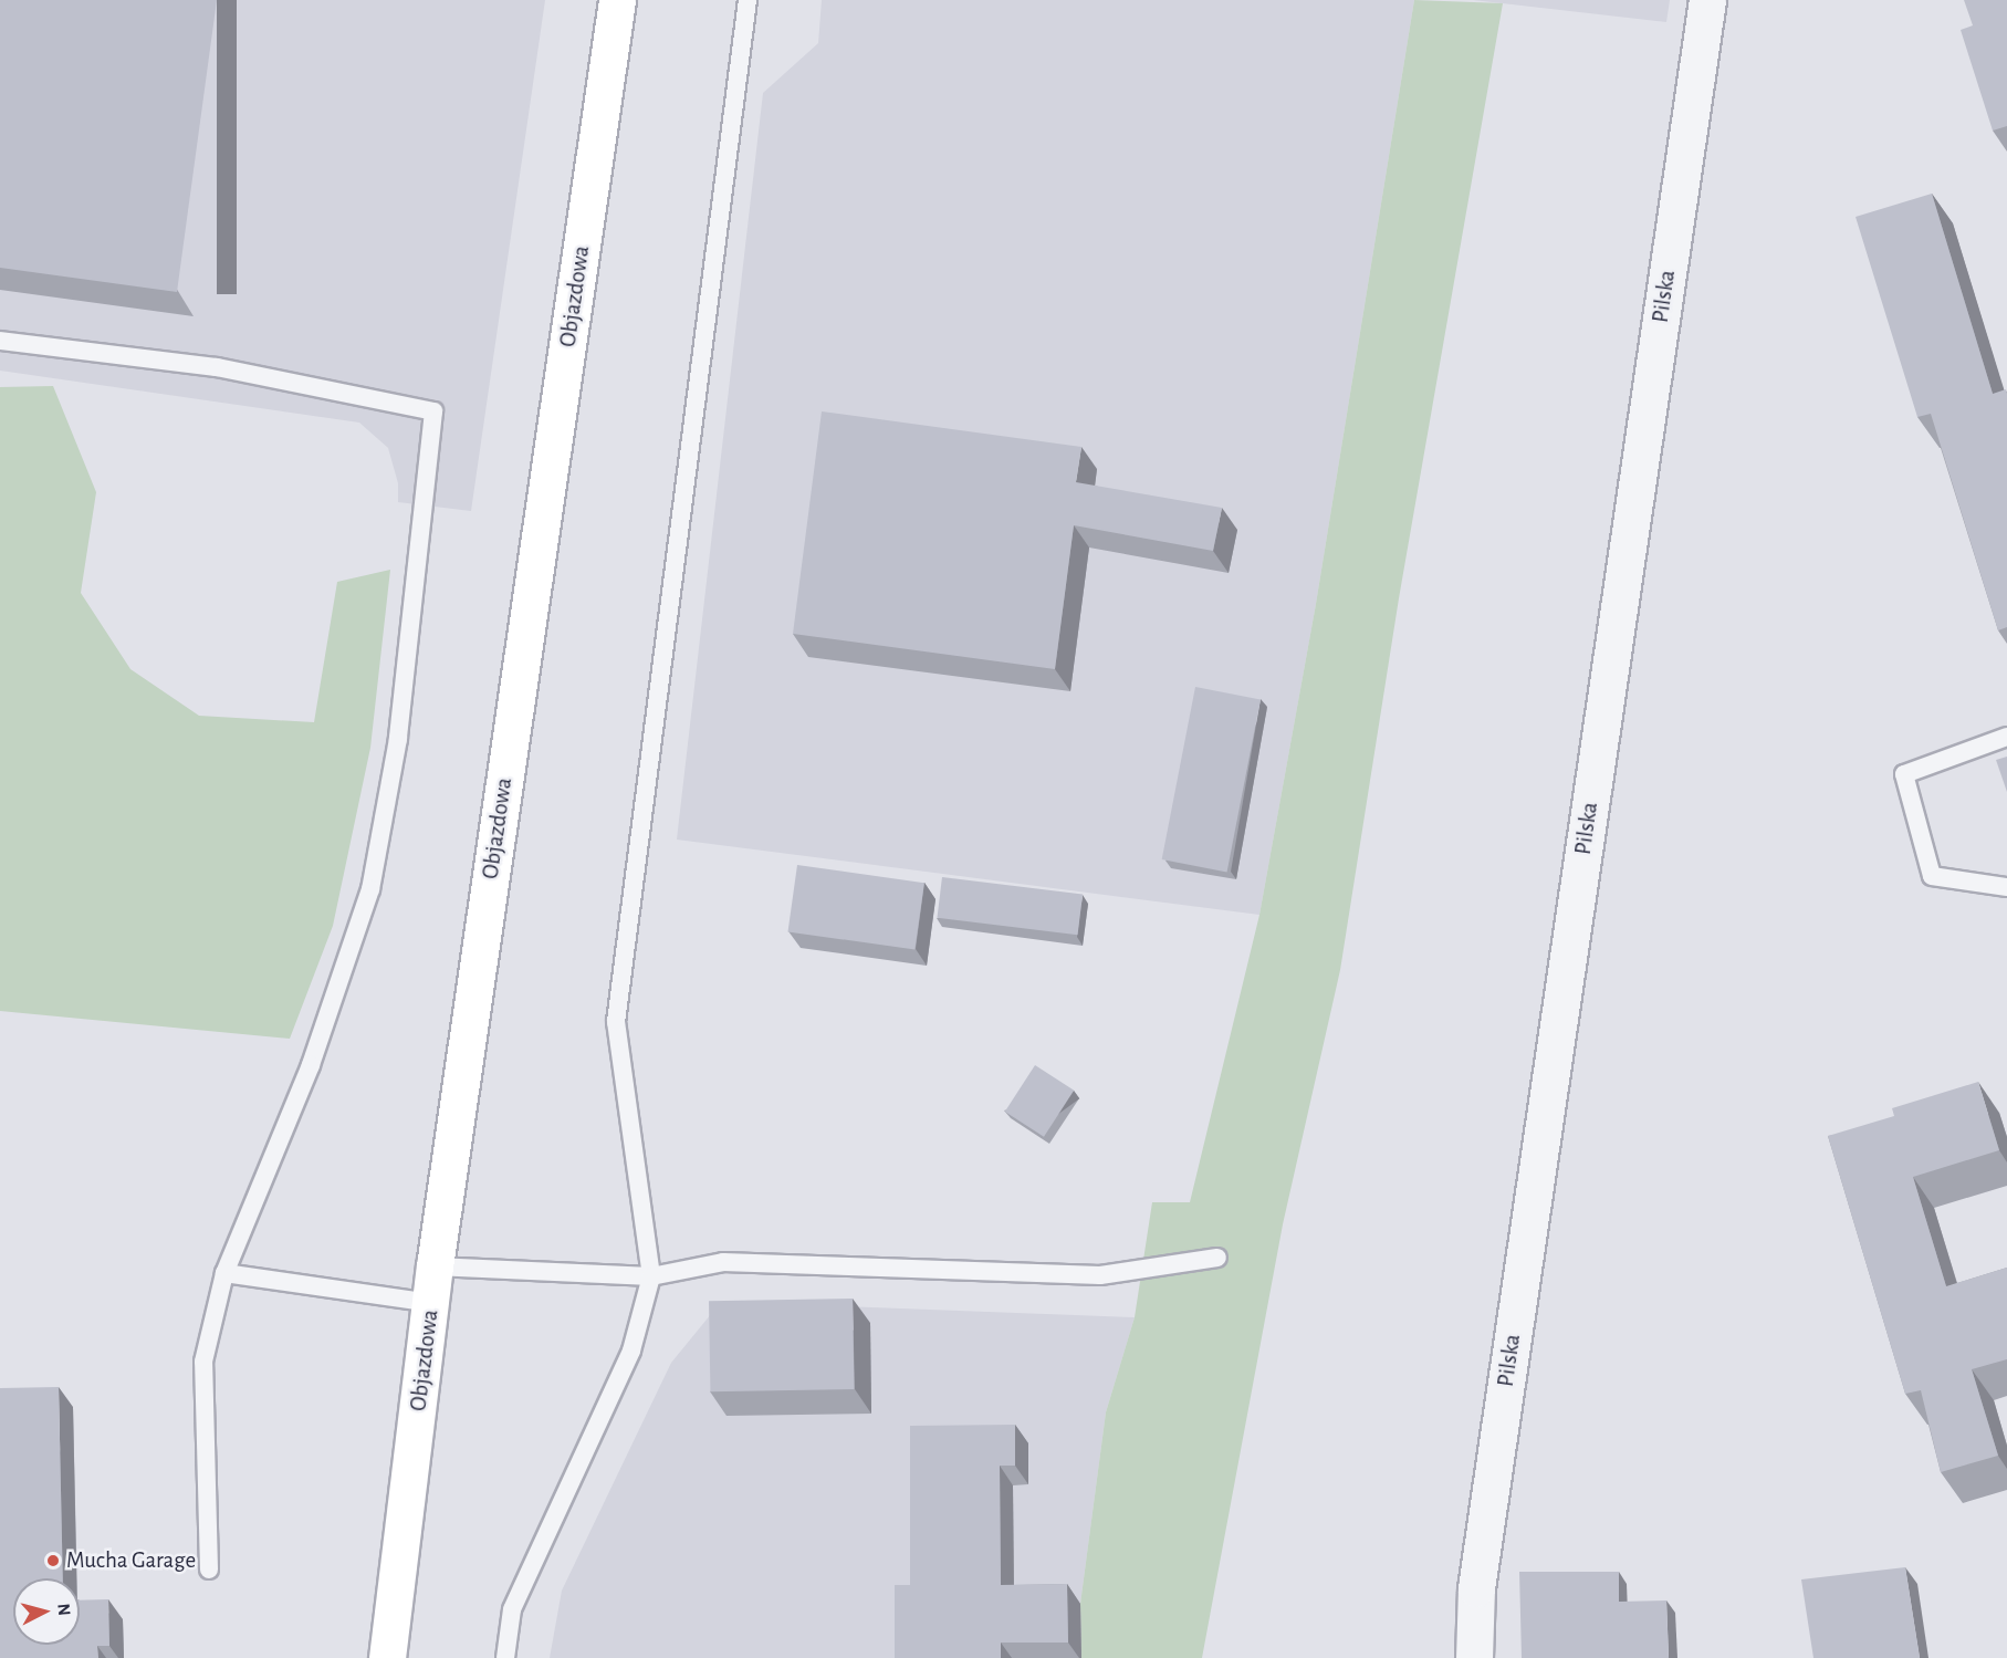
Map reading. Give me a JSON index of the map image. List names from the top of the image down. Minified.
{"streets":{"main road":["Objazdowa"],"street":["Pilska"]},"places":["Mucha Garage"],"north":"right"}
